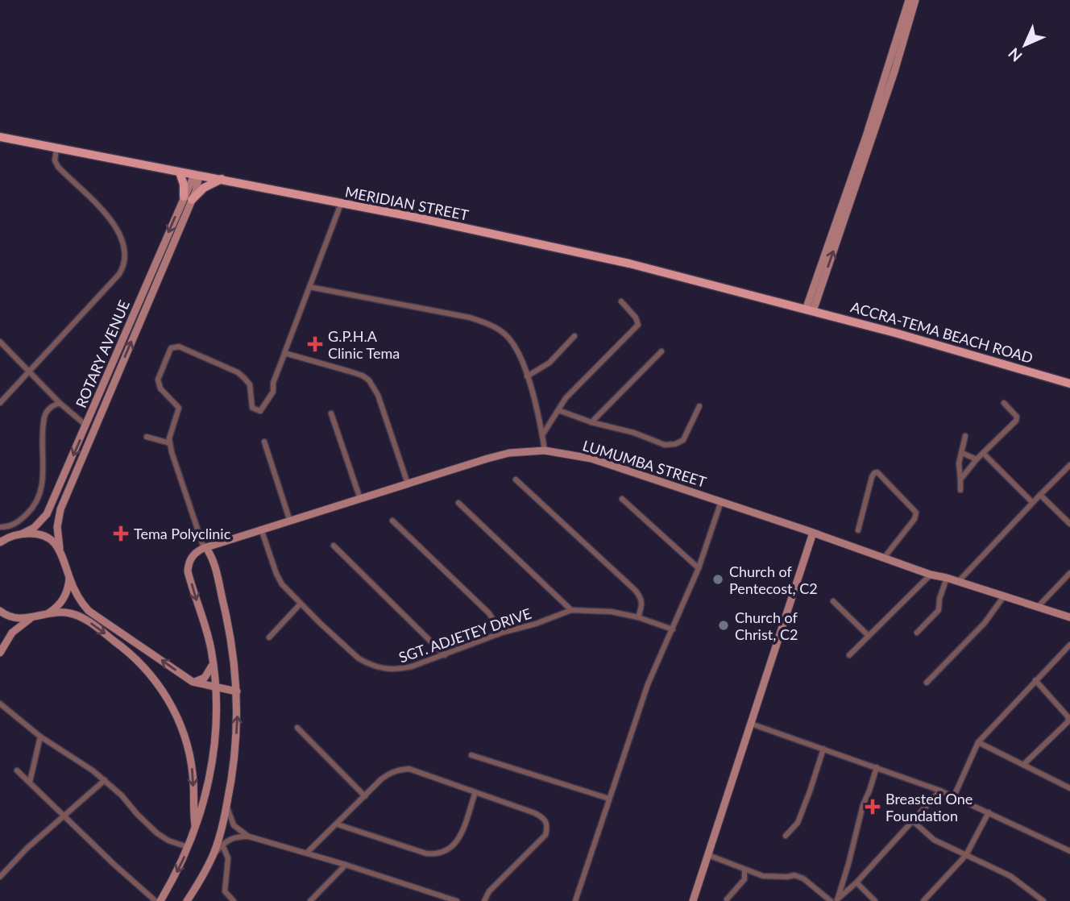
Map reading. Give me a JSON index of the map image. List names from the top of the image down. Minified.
{"streets":{"main road":["MERIDIAN STREET","ACCRA-TEMA BEACH ROAD","ROTARY AVENUE","LUMUMBA STREET"],"street":["SGT. ADJETEY DRIVE"]},"crossings":[["MERIDIAN STREET","ACCRA-TEMA BEACH ROAD"],["MERIDIAN STREET","ROTARY AVENUE"],["LUMUMBA STREET","SGT. ADJETEY DRIVE"]],"places":{"health":["G.P.H.A Clinic Tema","Tema Polyclinic","Breasted One Foundation"],"other":["Church of Pentecost, C2","Church of Christ, C2"]},"north":"bottom left"}
